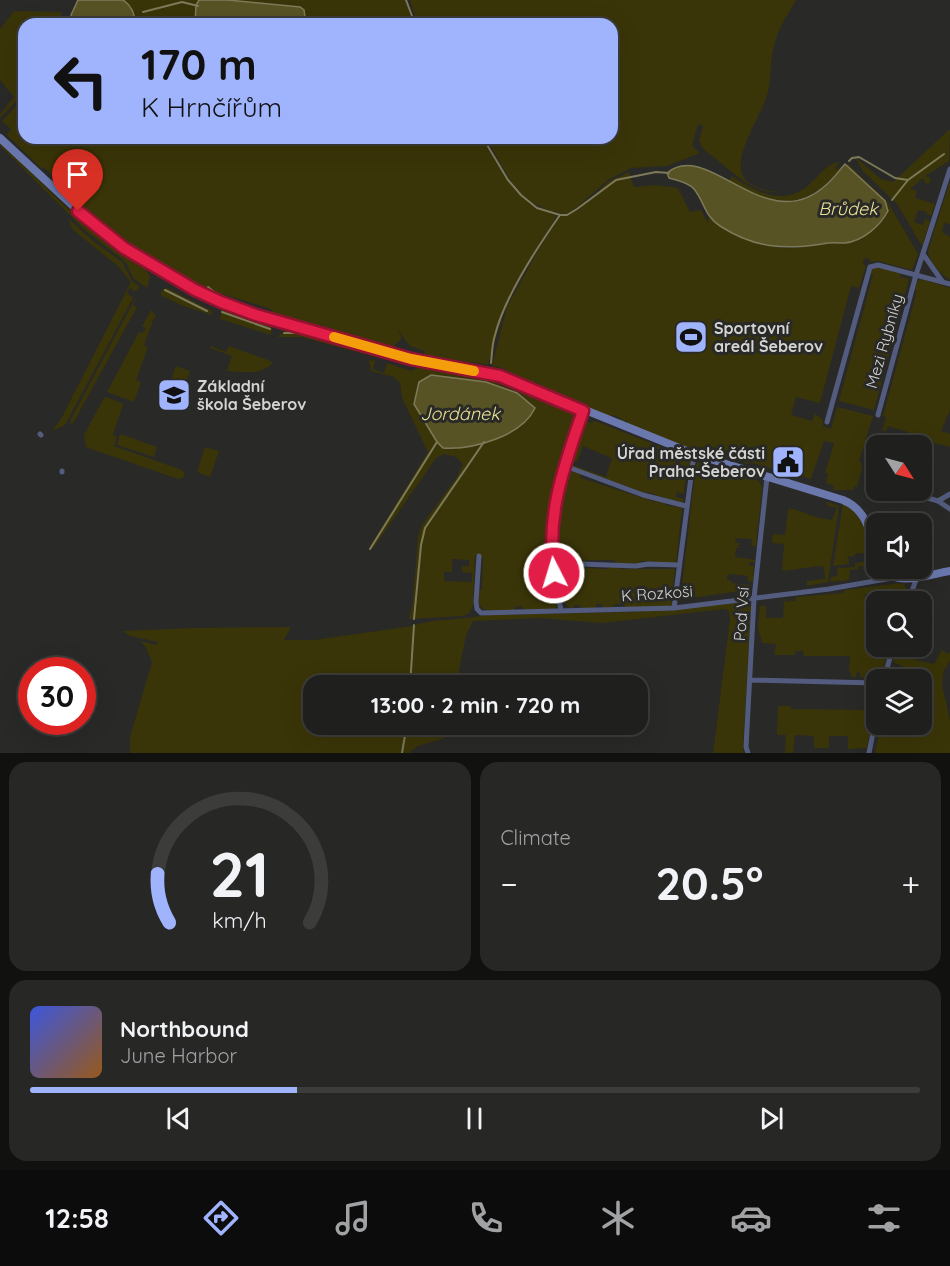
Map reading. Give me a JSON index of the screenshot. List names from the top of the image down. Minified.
{"streets":{"street":["Mezi Rybníky","K Rozkoši","Pod Vsí"]},"crossings":[["K Rozkoši","Pod Vsí"]],"water":["Brůdek","Jordánek"],"places":{"sports":["Sportovní areál Šeberov"],"school or university":["Základní škola Šeberov"],"public building":["Úřad městské části Praha-Šeberov"]},"north":"bottom right","page":{"turn":["170 m","K Hrnčířům"],"limit":"30","trip":"13:00 · 2 min · 720 m","tile":"Climate","heat":["−","20.5°","+"],"song":["Northbound","June Harbor"],"tabs":"12:58","gauge":["21","km/h"]}}
